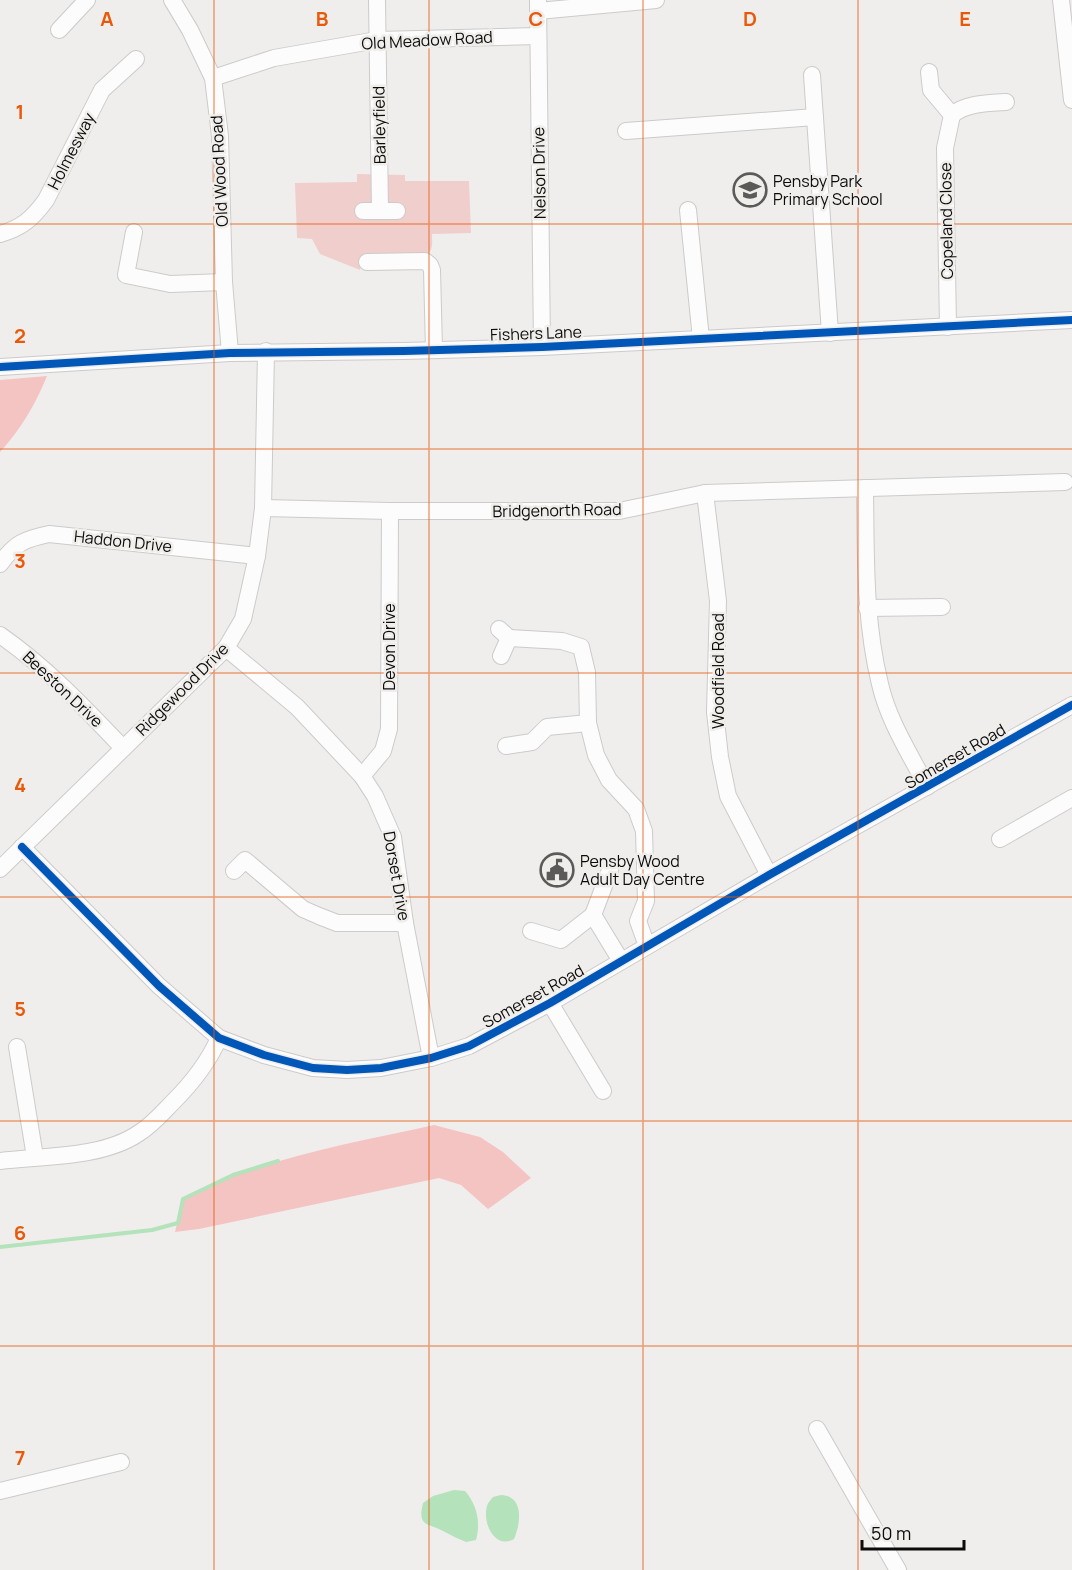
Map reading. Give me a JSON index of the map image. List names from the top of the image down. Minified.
{"streets":{"street":["Old Meadow Road","Barleyfield","Holmesway","Old Wood Road","Nelson Drive","Copeland Close","Fishers Lane","Bridgenorth Road","Haddon Drive","Devon Drive","Woodfield Road","Beeston Drive","Ridgewood Drive","Somerset Road","Dorset Drive"]},"crossings":[["Old Meadow Road","Barleyfield"],["Old Meadow Road","Old Wood Road"],["Old Meadow Road","Nelson Drive"],["Old Wood Road","Fishers Lane"],["Nelson Drive","Fishers Lane"],["Copeland Close","Fishers Lane"],["Fishers Lane","Ridgewood Drive"],["Bridgenorth Road","Devon Drive"],["Bridgenorth Road","Woodfield Road"],["Bridgenorth Road","Ridgewood Drive"],["Haddon Drive","Ridgewood Drive"],["Devon Drive","Dorset Drive"],["Woodfield Road","Somerset Road"],["Beeston Drive","Ridgewood Drive"],["Ridgewood Drive","Somerset Road"],["Ridgewood Drive","Dorset Drive"],["Somerset Road","Dorset Drive"]],"places":{"school or university":["Pensby Park Primary School"],"public building":["Pensby Wood Adult Day Centre"]},"scale_bar":"50 m","grid":{"columns":["A","B","C","D","E"],"rows":["1","2","3","4","5","6","7"]}}
